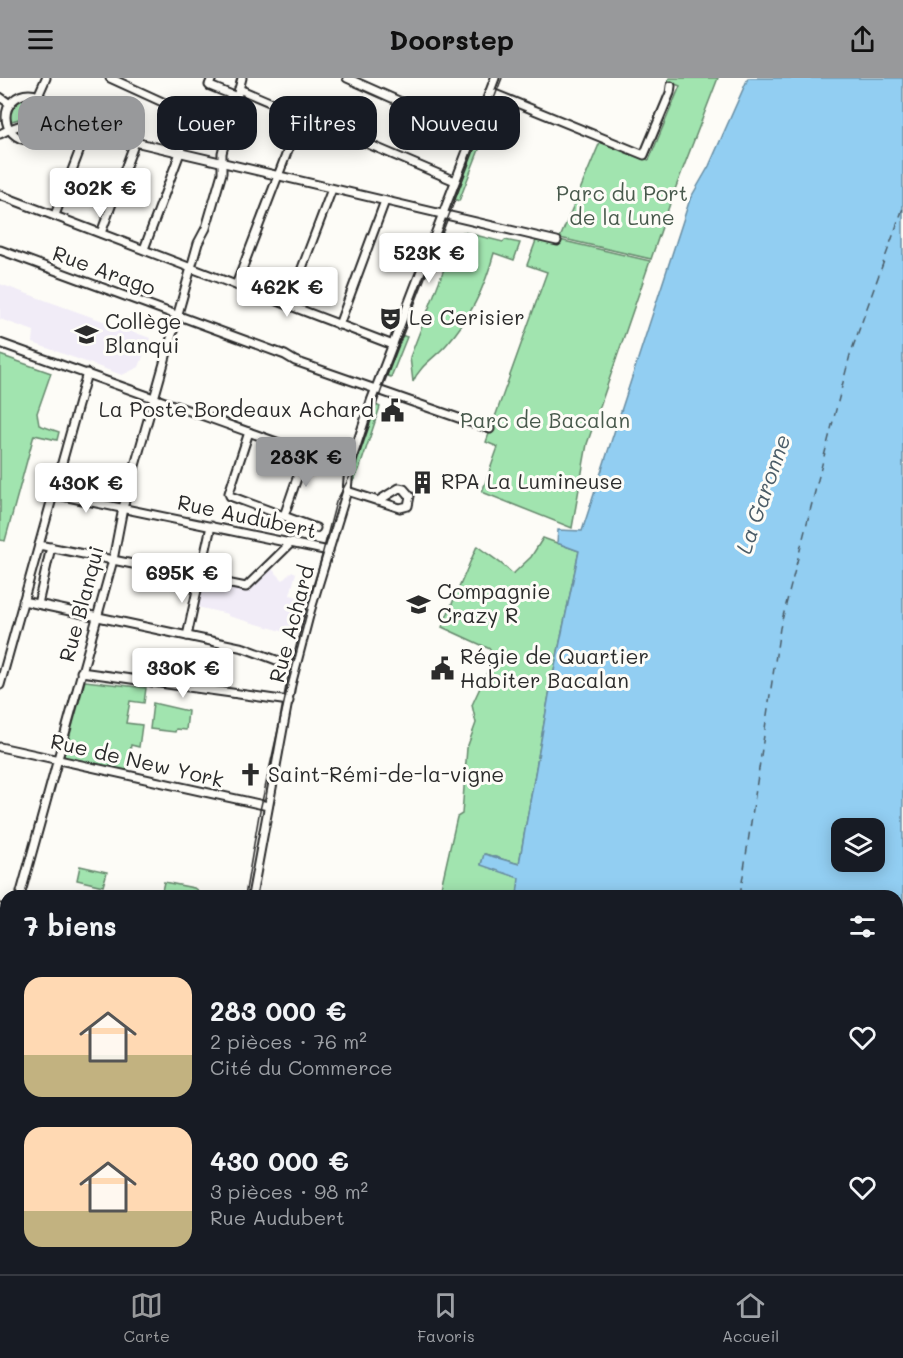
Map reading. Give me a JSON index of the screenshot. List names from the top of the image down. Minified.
{"streets":{"street":["Rue Arago","Rue Audubert","Rue Blanqui","Rue Achard","Rue de New York"]},"crossings":[["Rue Arago","Rue Blanqui"],["Rue Arago","Rue Achard"],["Rue Audubert","Rue Blanqui"],["Rue Audubert","Rue Achard"],["Rue Blanqui","Rue de New York"],["Rue Achard","Rue de New York"]],"water":["La Garonne"],"parks":["Parc du Port de la Lune","Parc de Bacalan"],"places":{"theatre":["Le Cerisier"],"school or university":["Collège Blanqui","Compagnie Crazy R"],"public building":["La Poste Bordeaux Achard","Régie de Quartier Habiter Bacalan"],"building":["RPA La Lumineuse"],"church":["Saint-Rémi-de-la-vigne"]},"page":{"header":"Doorstep","chip":["Acheter","Louer","Filtres","Nouveau"],"price":["302K €","523K €","462K €","283K €","430K €","695K €","330K €"],"heading":"7 biens","list":[{"name":"283 000 €","note":"2 pièces · 76 m² · Cité du Commerce"},{"name":"430 000 €","note":"3 pièces · 98 m² · Rue Audubert"}],"tabs":["Carte","Favoris","Accueil"]}}
